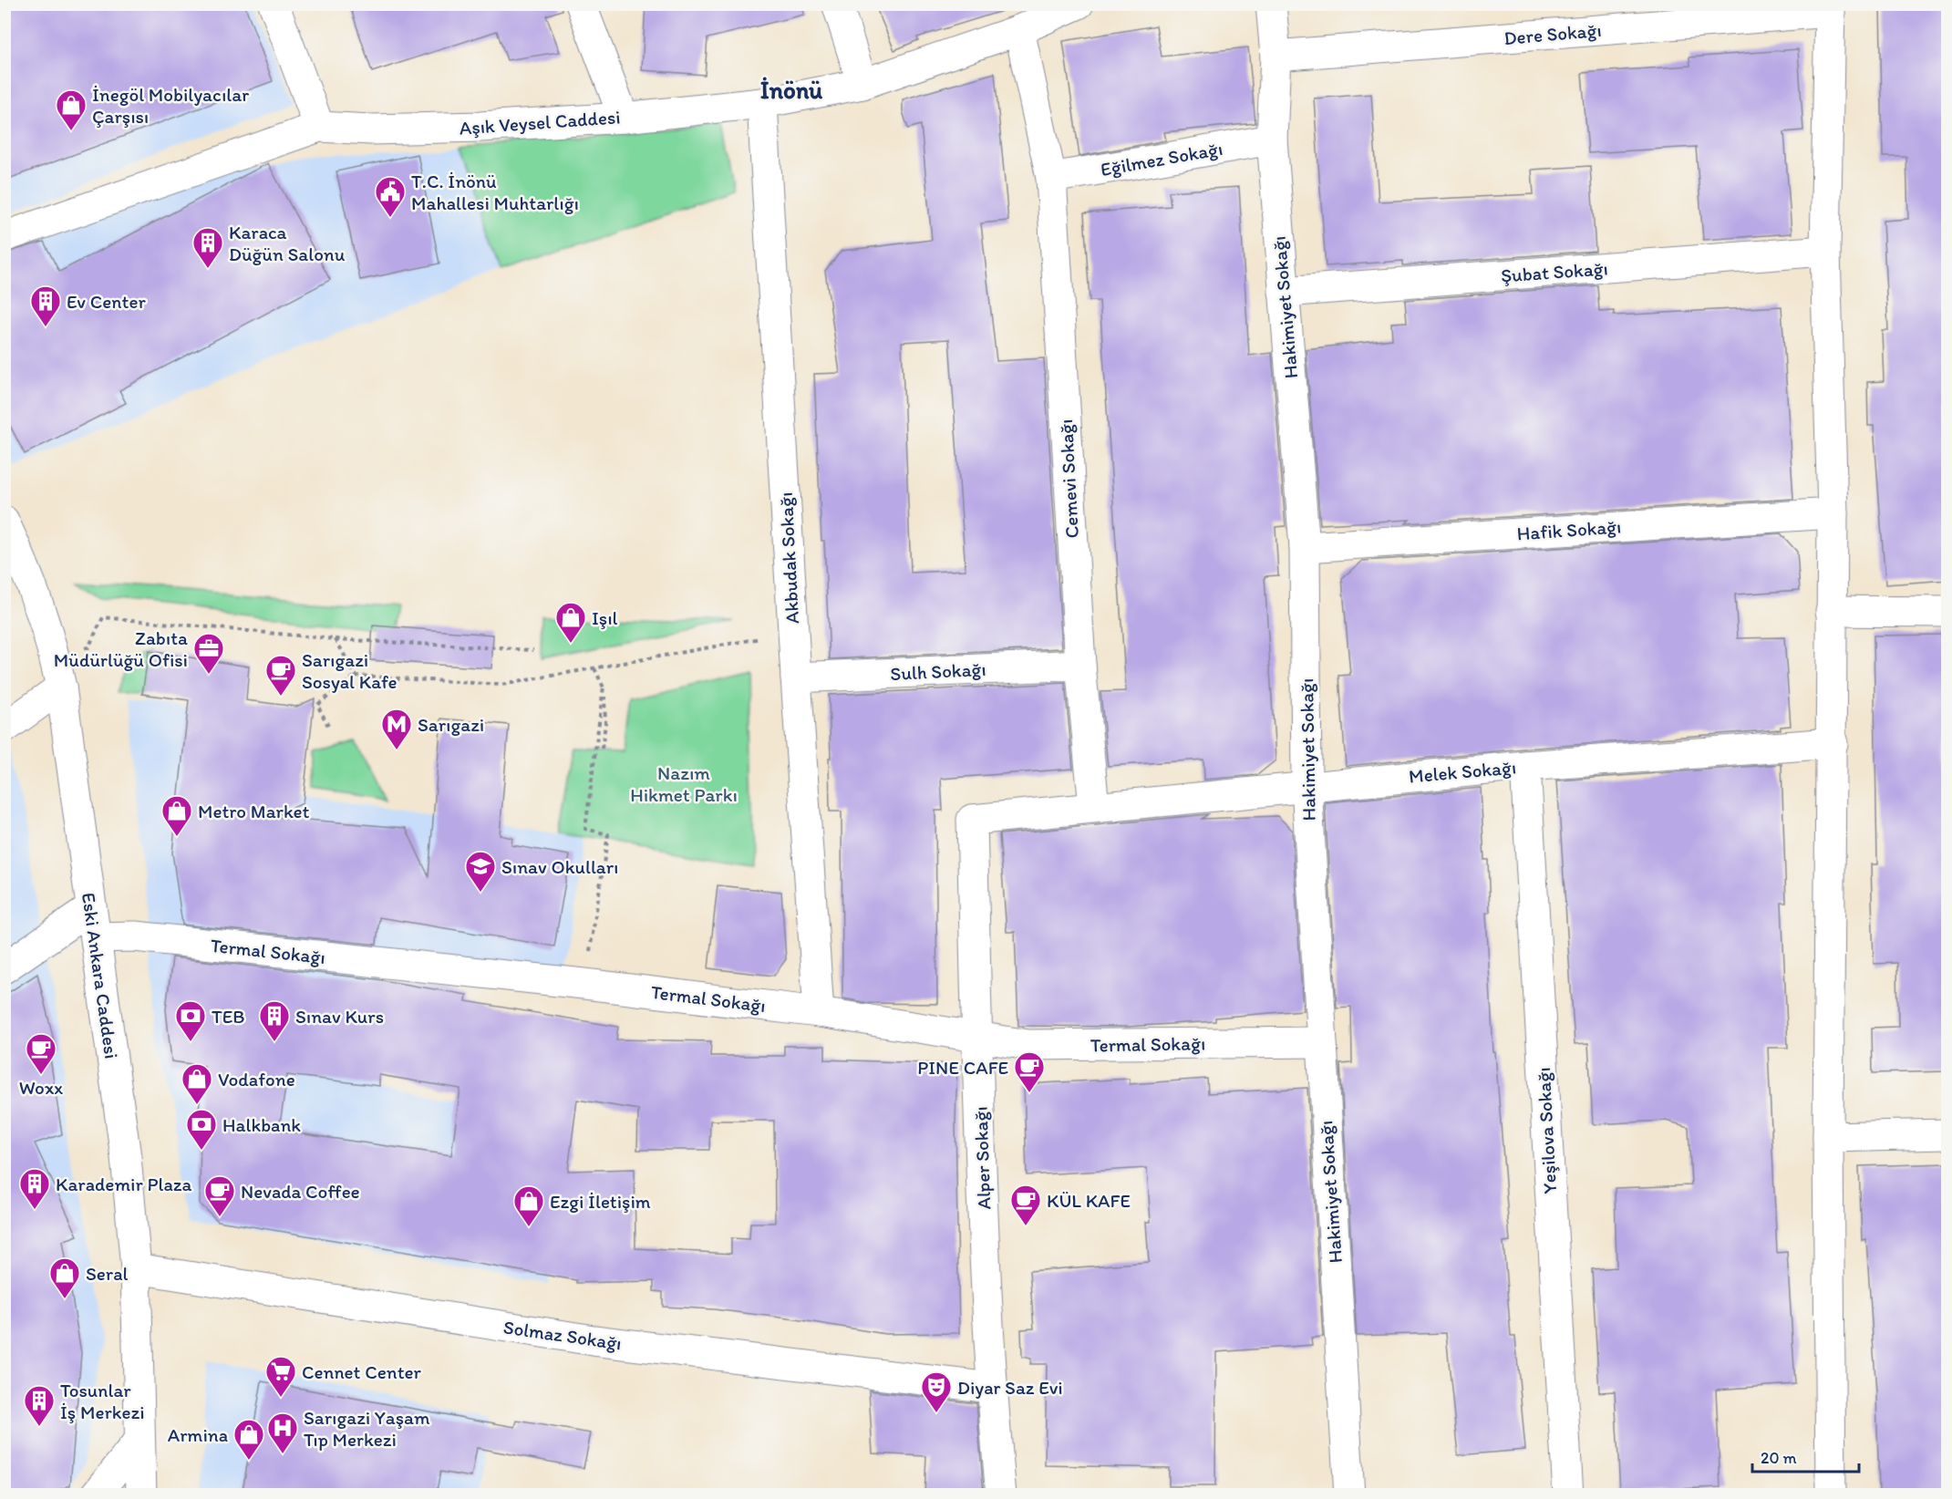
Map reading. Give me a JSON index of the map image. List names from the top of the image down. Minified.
{"streets":{"street":["Dere Sokağı","Aşık Veysel Caddesi","Eğilmez Sokağı","Şubat Sokağı","Hakimiyet Sokağı","Cemevi Sokağı","Hafik Sokağı","Akbudak Sokağı","Sulh Sokağı","Melek Sokağı","Termal Sokağı","Eski Ankara Caddesi","Yeşilova Sokağı","Alper Sokağı","Solmaz Sokağı"]},"crossings":[["Dere Sokağı","Hakimiyet Sokağı"],["Aşık Veysel Caddesi","Cemevi Sokağı"],["Aşık Veysel Caddesi","Akbudak Sokağı"],["Eğilmez Sokağı","Hakimiyet Sokağı"],["Eğilmez Sokağı","Cemevi Sokağı"],["Şubat Sokağı","Hakimiyet Sokağı"],["Hakimiyet Sokağı","Hafik Sokağı"],["Hakimiyet Sokağı","Melek Sokağı"],["Hakimiyet Sokağı","Termal Sokağı"],["Cemevi Sokağı","Sulh Sokağı"],["Cemevi Sokağı","Melek Sokağı"],["Cemevi Sokağı","Alper Sokağı"],["Akbudak Sokağı","Sulh Sokağı"],["Akbudak Sokağı","Termal Sokağı"],["Melek Sokağı","Yeşilova Sokağı"],["Melek Sokağı","Alper Sokağı"],["Termal Sokağı","Eski Ankara Caddesi"],["Termal Sokağı","Alper Sokağı"],["Eski Ankara Caddesi","Solmaz Sokağı"],["Alper Sokağı","Solmaz Sokağı"]],"districts":["İnönü"],"parks":["Nazım Hikmet Parkı"],"places":{"shop":["İnegöl Mobilyacılar Çarşısı","Işıl","Metro Market","Vodafone","Ezgi İletişim","Seral","Armina"],"public building":["T.C. İnönü Mahallesi Muhtarlığı"],"building":["Karaca Düğün Salonu","Ev Center","Sınav Kurs","Karademir Plaza","Tosunlar İş Merkezi"],"office":["Zabıta Müdürlüğü Ofisi"],"cafe":["Sarıgazi Sosyal Kafe","Woxx","PINE CAFE","Nevada Coffee","KÜL KAFE"],"metro station":["Sarıgazi"],"school or university":["Sınav Okulları"],"bank":["TEB","Halkbank"],"supermarket":["Cennet Center"],"theatre":["Diyar Saz Evi"],"hospital":["Sarıgazi Yaşam Tıp Merkezi"]},"scale_bar":"20 m"}
